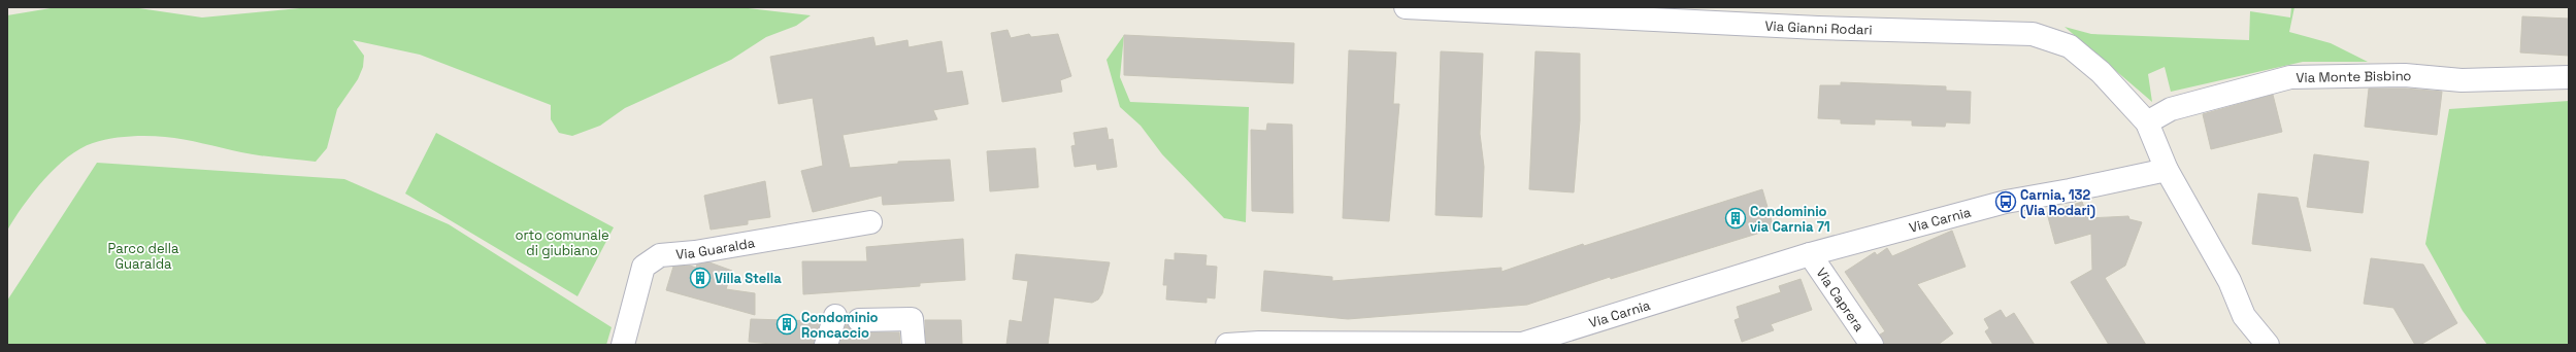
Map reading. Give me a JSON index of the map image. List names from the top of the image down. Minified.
{"streets":{"street":["Via Gianni Rodari","Via Monte Bisbino","Via Carnia","Via Guaralda","Via Caprera"]},"crossings":[["Via Gianni Rodari","Via Monte Bisbino"],["Via Gianni Rodari","Via Carnia"],["Via Carnia","Via Caprera"]],"parks":["orto comunale di giubiano","Parco della Guaralda"],"places":{"bus stop":["Carnia, 132 (Via Rodari)"],"building":["Condominio via Carnia 71","Villa Stella","Condominio Roncaccio"]}}
